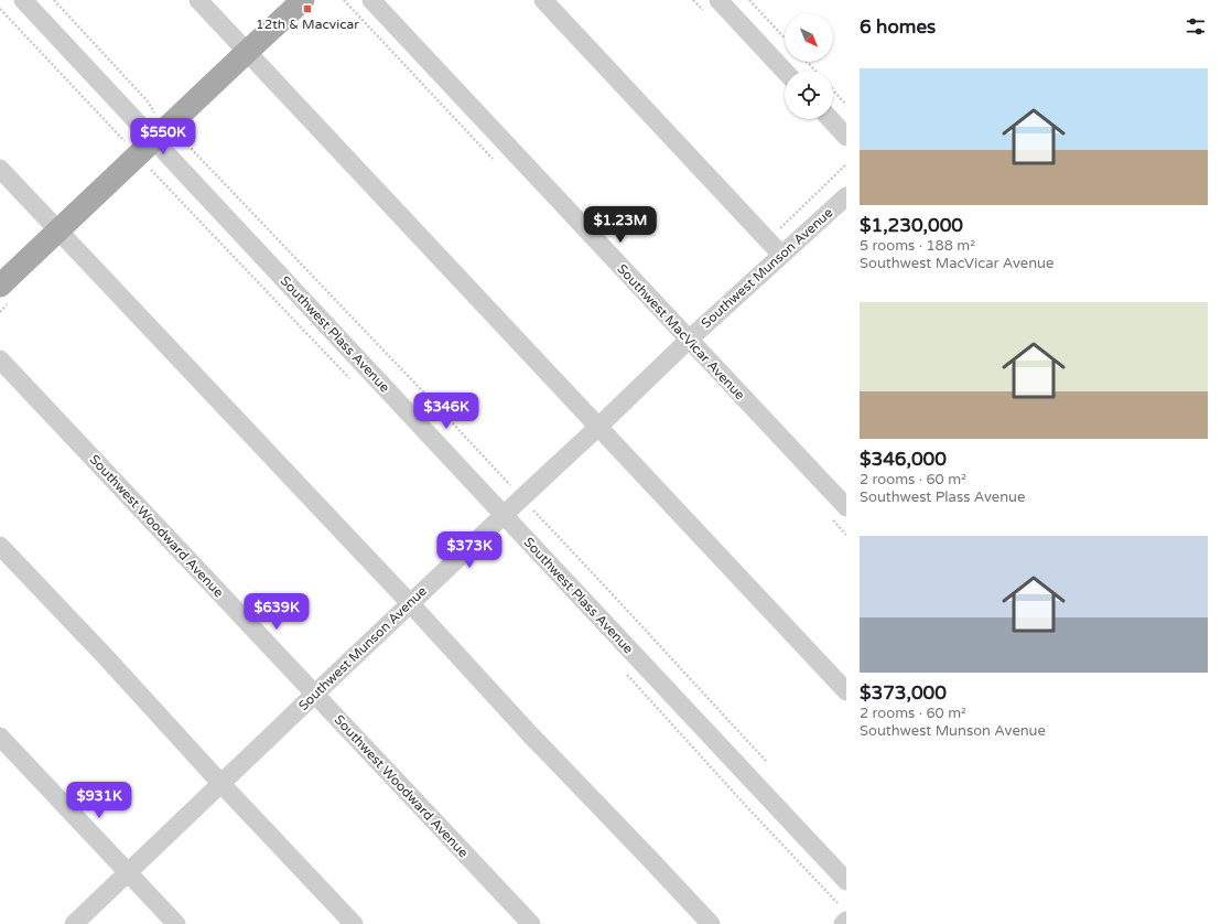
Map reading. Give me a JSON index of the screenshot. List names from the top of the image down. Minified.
{"streets":{"street":["Southwest Munson Avenue","Southwest MacVicar Avenue","Southwest Plass Avenue","Southwest Woodward Avenue"]},"crossings":[["Southwest Munson Avenue","Southwest MacVicar Avenue"],["Southwest Munson Avenue","Southwest Plass Avenue"],["Southwest Munson Avenue","Southwest Woodward Avenue"]],"places":{"transit":["12th & Macvicar"]},"north":"bottom right","page":{"heading":"6 homes","list":[{"name":"$1,230,000","note":"5 rooms · 188 m² · Southwest MacVicar Avenue"},{"name":"$346,000","note":"2 rooms · 60 m² · Southwest Plass Avenue"},{"name":"$373,000","note":"2 rooms · 60 m² · Southwest Munson Avenue"}],"price":["$550K","$1.23M","$346K","$373K","$639K","$931K"]}}
